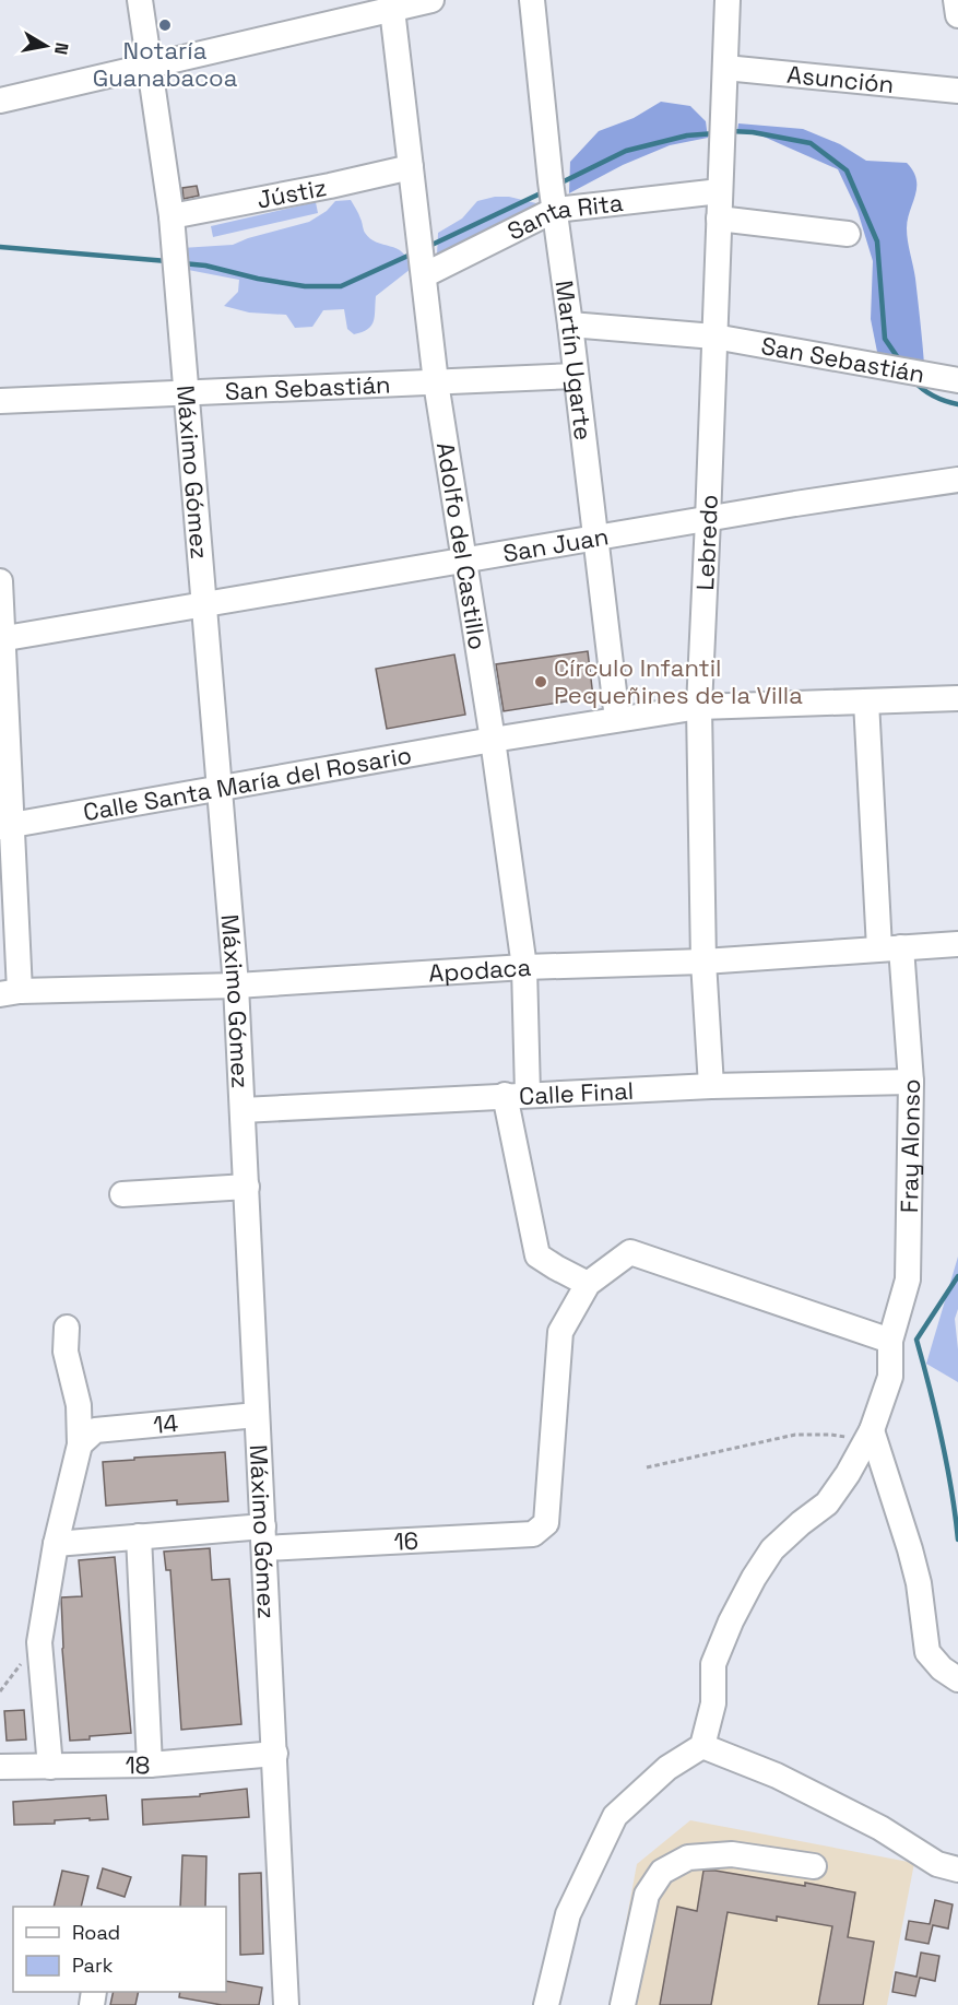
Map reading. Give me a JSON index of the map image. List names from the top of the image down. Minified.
{"streets":{"street":["Asunción","Jústiz","Santa Rita","Martín Ugarte","San Sebastián","Máximo Gómez","Lebredo","San Juan","Adolfo del Castillo","Calle Santa María del Rosario","Apodaca","Calle Final","Fray Alonso","14","16","18"]},"crossings":[["Asunción","Lebredo"],["Jústiz","Máximo Gómez"],["Jústiz","Adolfo del Castillo"],["Santa Rita","Martín Ugarte"],["Santa Rita","Lebredo"],["Santa Rita","Adolfo del Castillo"],["Martín Ugarte","San Sebastián"],["Martín Ugarte","San Juan"],["Martín Ugarte","Calle Santa María del Rosario"],["San Sebastián","Máximo Gómez"],["San Sebastián","Lebredo"],["San Sebastián","Adolfo del Castillo"],["Máximo Gómez","San Juan"],["Máximo Gómez","Calle Santa María del Rosario"],["Máximo Gómez","Apodaca"],["Máximo Gómez","Calle Final"],["Máximo Gómez","14"],["Máximo Gómez","16"],["Máximo Gómez","18"],["Lebredo","San Juan"],["Lebredo","Calle Santa María del Rosario"],["Lebredo","Apodaca"],["Lebredo","Calle Final"],["San Juan","Adolfo del Castillo"],["Adolfo del Castillo","Calle Santa María del Rosario"],["Adolfo del Castillo","Apodaca"],["Adolfo del Castillo","Calle Final"],["Adolfo del Castillo","16"],["Calle Santa María del Rosario","Fray Alonso"],["Apodaca","Fray Alonso"],["Calle Final","Fray Alonso"]],"places":["Notaría Guanabacoa","Círculo Infantil Pequeñines de la Villa"],"legend":["Road","Park"],"north":"right"}
